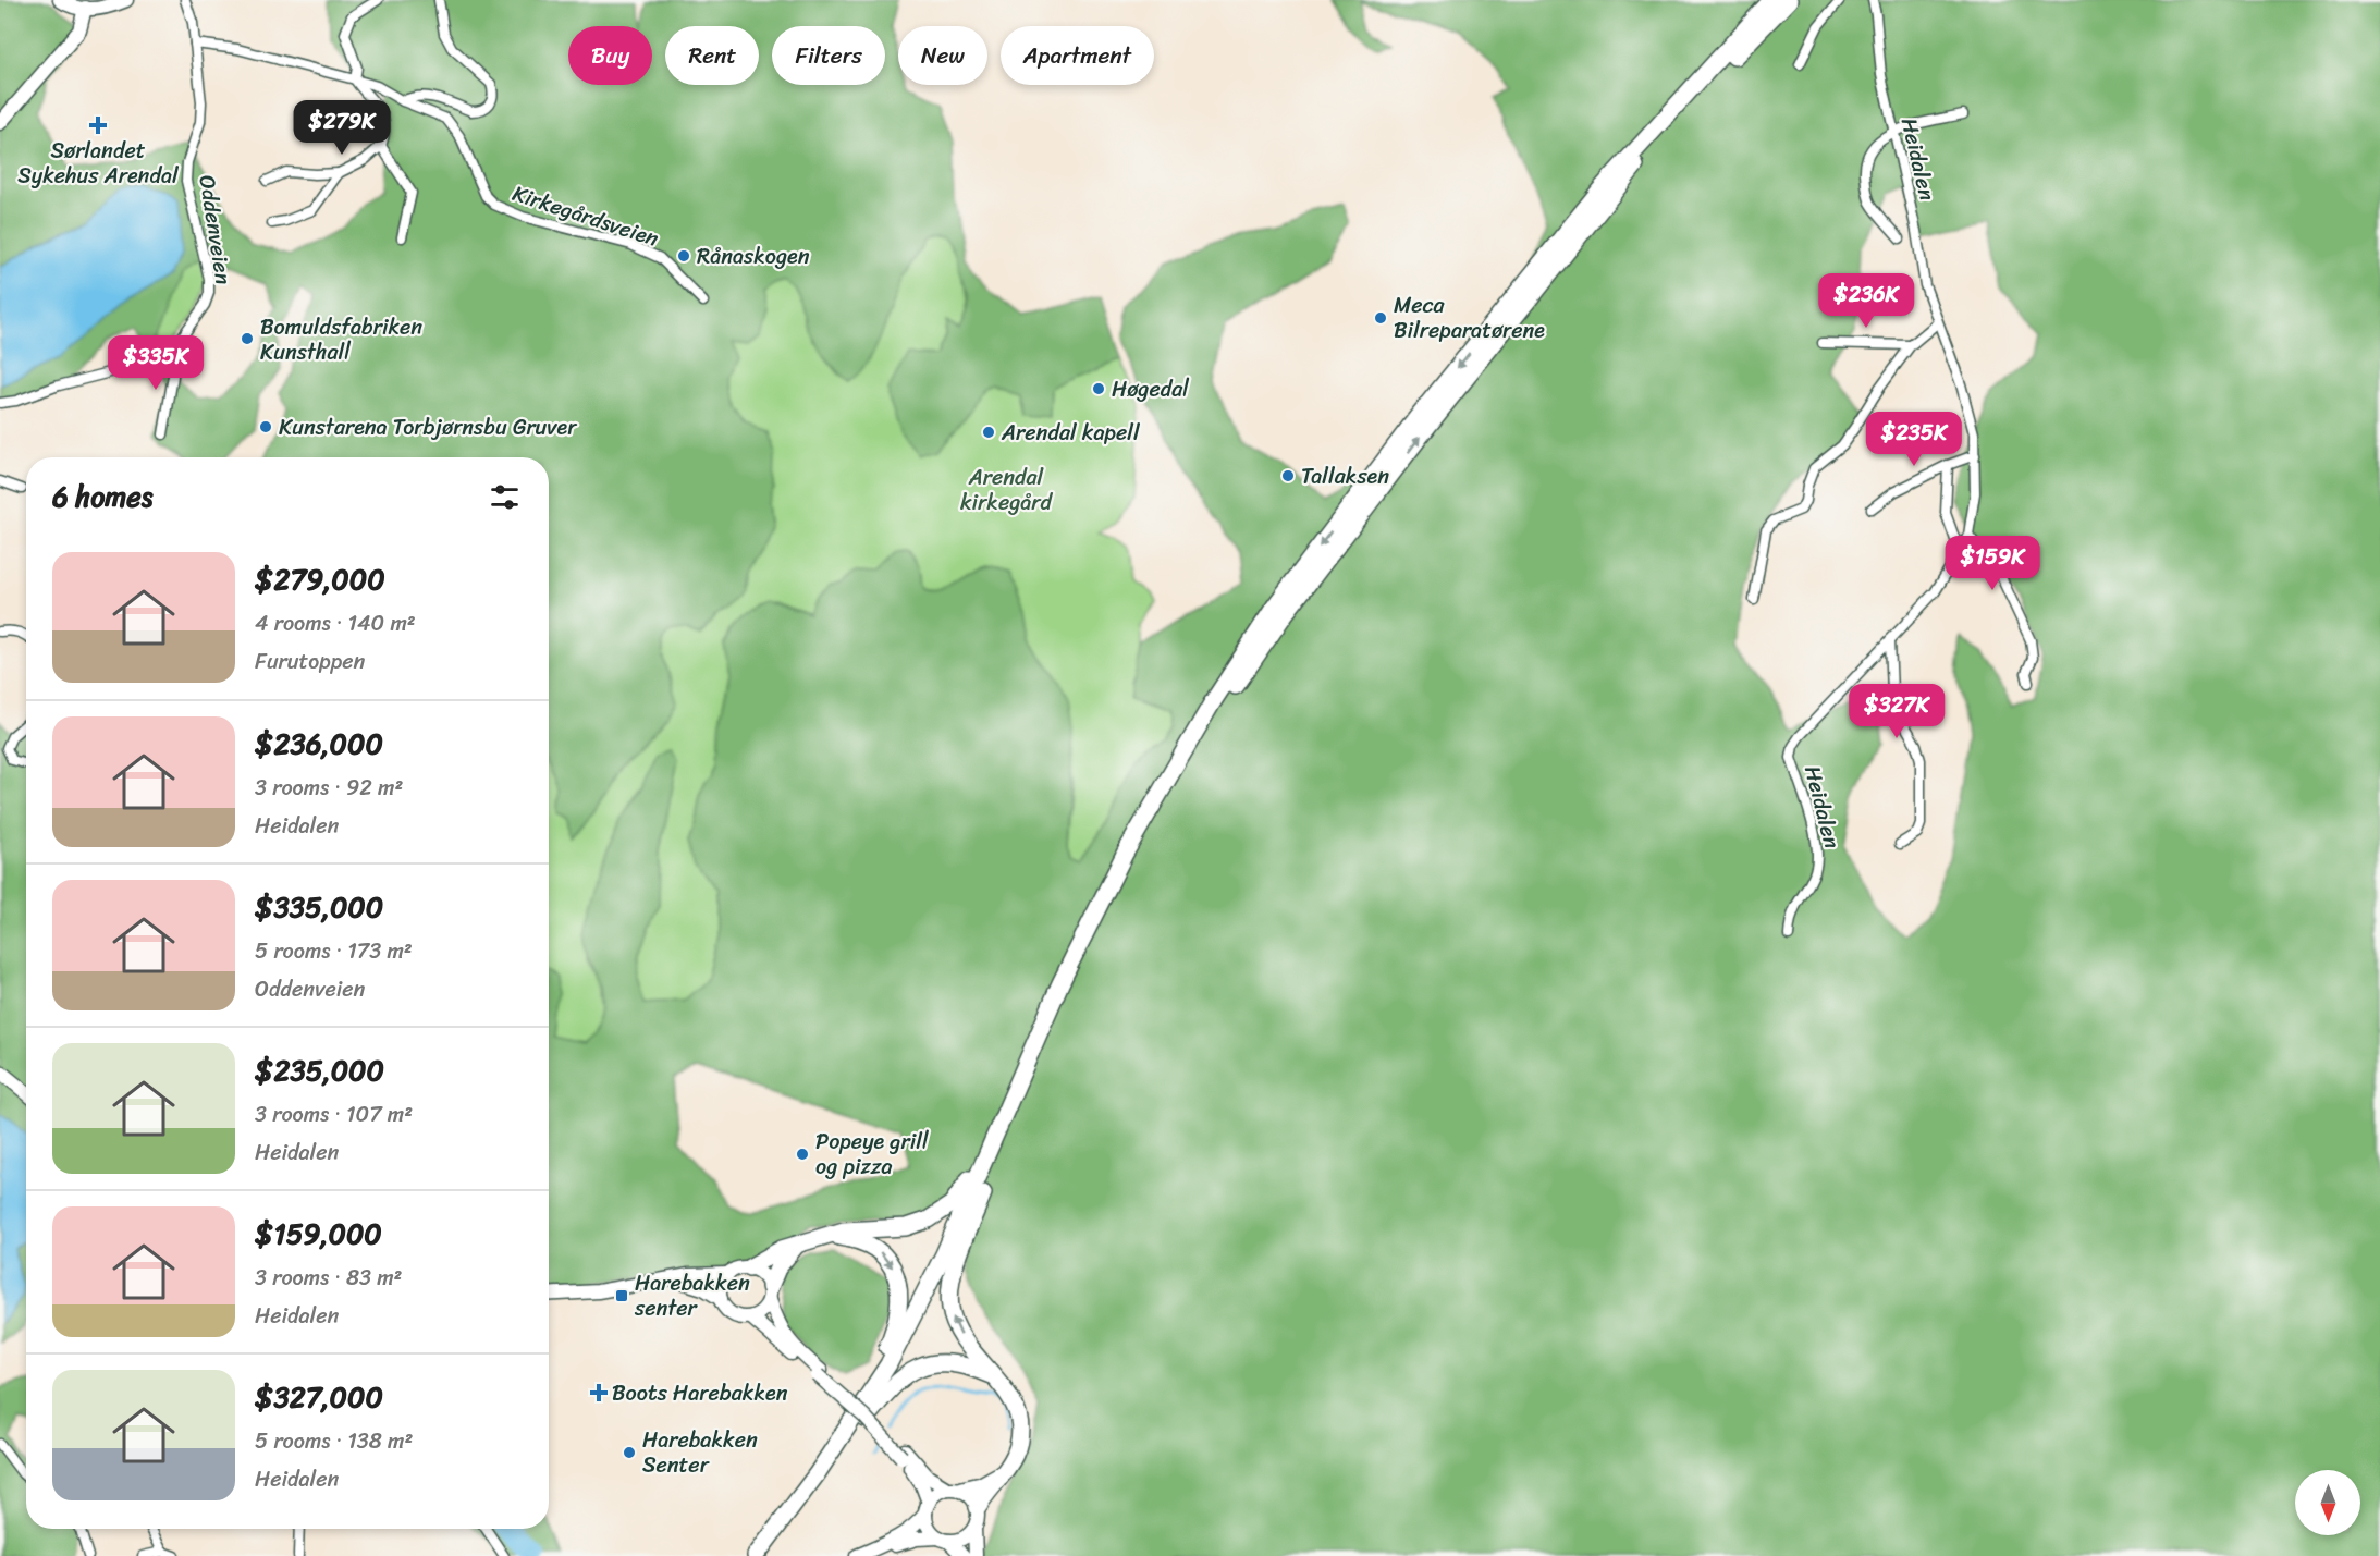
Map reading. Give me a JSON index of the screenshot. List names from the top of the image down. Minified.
{"streets":{"street":["Heidalen","Kirkegårdsveien","Oddenveien"]},"crossings":[["Kirkegårdsveien","Oddenveien"]],"parks":["Arendal kirkegård"],"places":{"health":["Sørlandet Sykehus Arendal","Boots Harebakken"],"other":["Rånaskogen","Meca Bilreparatørene","Bomuldsfabriken Kunsthall","Høgedal","Kunstarena Torbjørnsbu Gruver","Arendal kapell","Tallaksen","Popeye grill og pizza","Harebakken Senter"],"transit":["Harebakken senter"]},"north":"bottom","page":{"chip":["Buy","Rent","Filters","New","Apartment"],"price":["$279K","$236K","$335K","$235K","$159K","$327K"],"heading":"6 homes","list":[{"name":"$279,000","note":"4 rooms · 140 m² · Furutoppen"},{"name":"$236,000","note":"3 rooms · 92 m² · Heidalen"},{"name":"$335,000","note":"5 rooms · 173 m² · Oddenveien"},{"name":"$235,000","note":"3 rooms · 107 m² · Heidalen"},{"name":"$159,000","note":"3 rooms · 83 m² · Heidalen"},{"name":"$327,000","note":"5 rooms · 138 m² · Heidalen"}]}}
